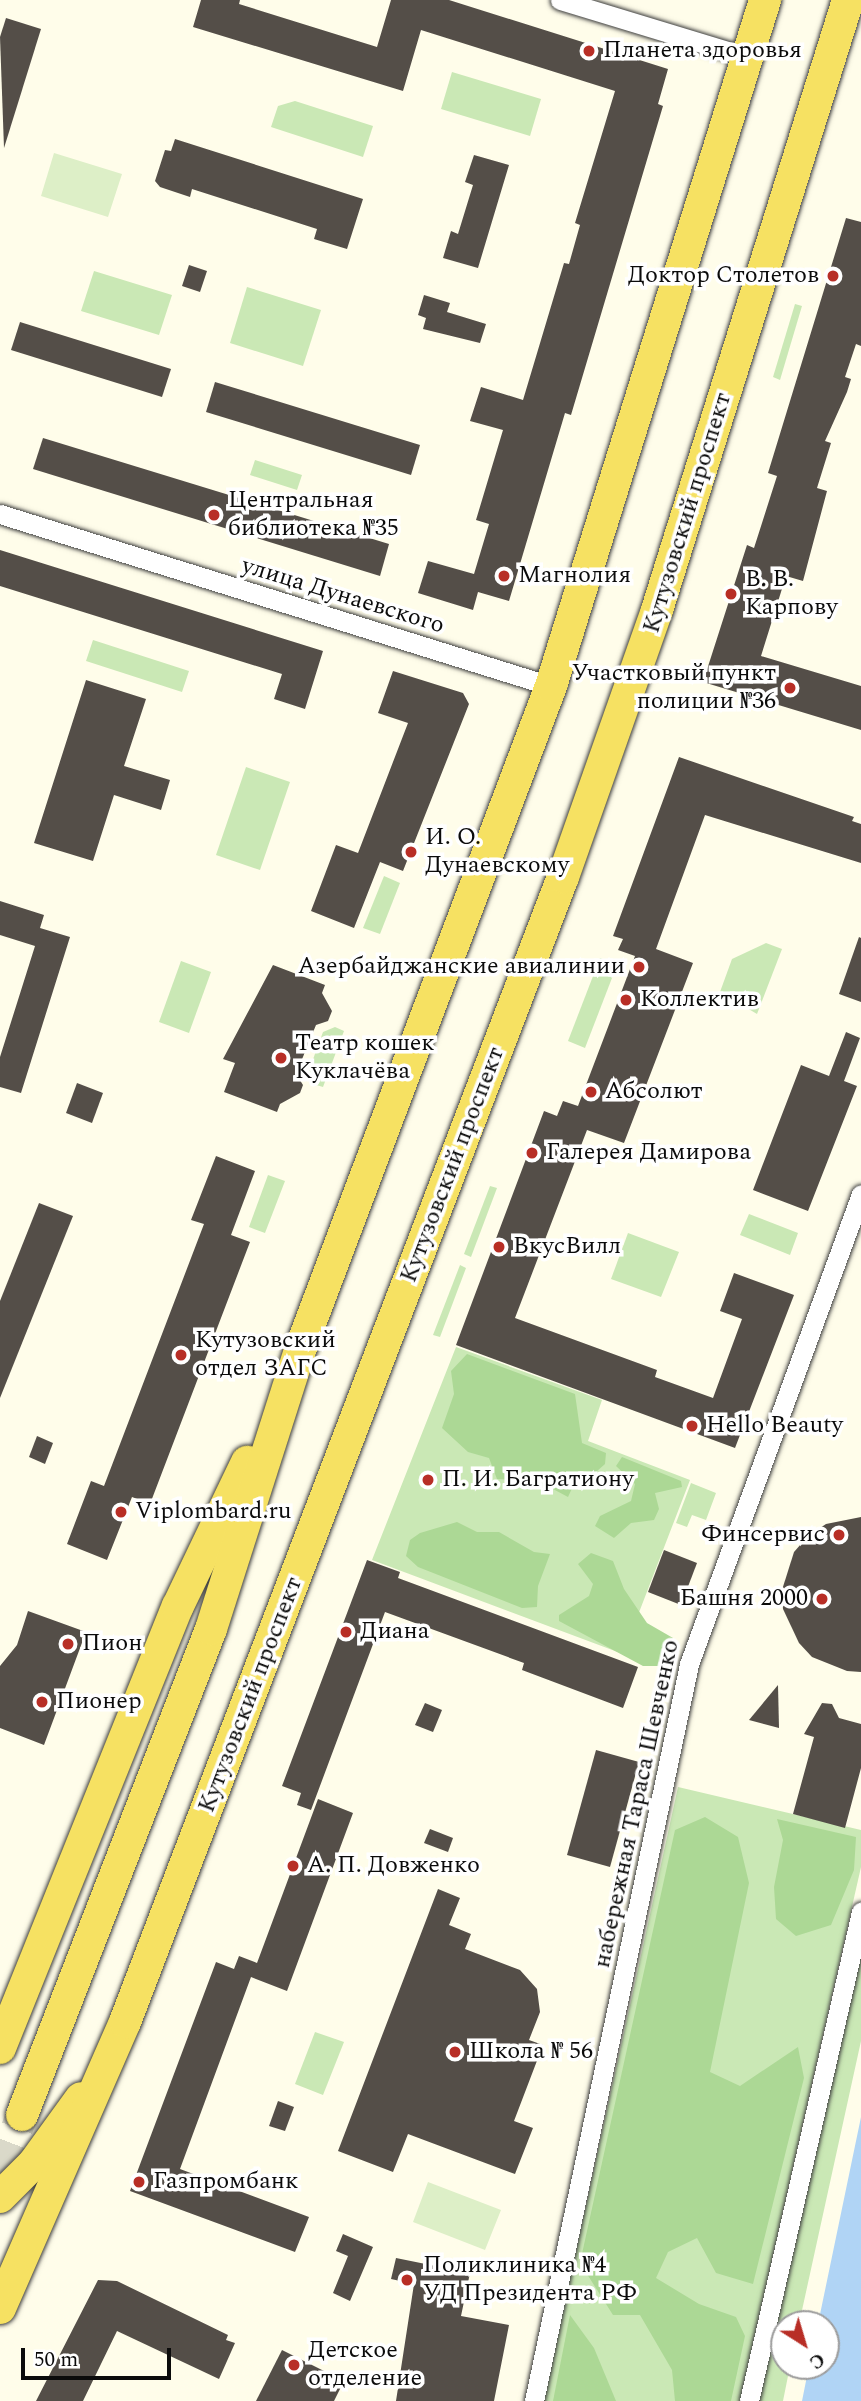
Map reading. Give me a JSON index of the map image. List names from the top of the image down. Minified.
{"streets":{"main road":["Кутузовский проспект"],"street":["улица Дунаевского","набережная Тараса Шевченко"]},"places":["Планета здоровья","Доктор Столетов","Центральная библиотека №35","Магнолия","В. В. Карпову","Участковый пункт полиции №36","И. О. Дунаевскому","Азербайджанские авиалинии","Коллектив","Театр кошек Куклачёва","Абсолют","Галерея Дамирова","ВкусВилл","Кутузовский отдел ЗАГС","Hello Beauty","П. И. Багратиону","Viplombard.ru","Финсервис","Башня 2000","Диана","Пион","Пионер","А. П. Довженко","Школа № 56","Газпромбанк","Поликлиника №4 УД Президента РФ","Детское отделение"],"scale_bar":"50 m","north":"bottom right"}
